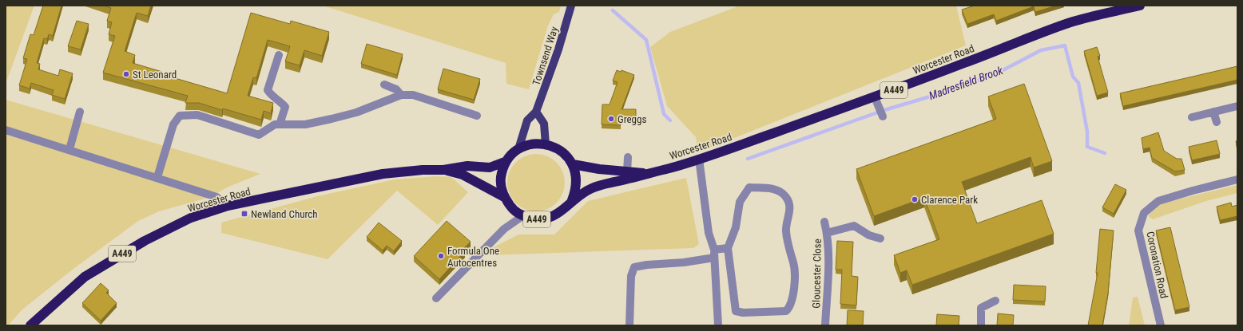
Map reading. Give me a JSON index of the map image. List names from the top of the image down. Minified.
{"streets":{"highway":["Worcester Road","A449"],"main road":["Townsend Way"],"street":["Coronation Road","Gloucester Close"]},"crossings":[["Townsend Way","A449"],["Worcester Road","A449"]],"water":["Madresfield Brook"],"places":{"other":["St Leonard","Greggs","Clarence Park","Formula One Autocentres"],"transit":["Newland Church"]}}
